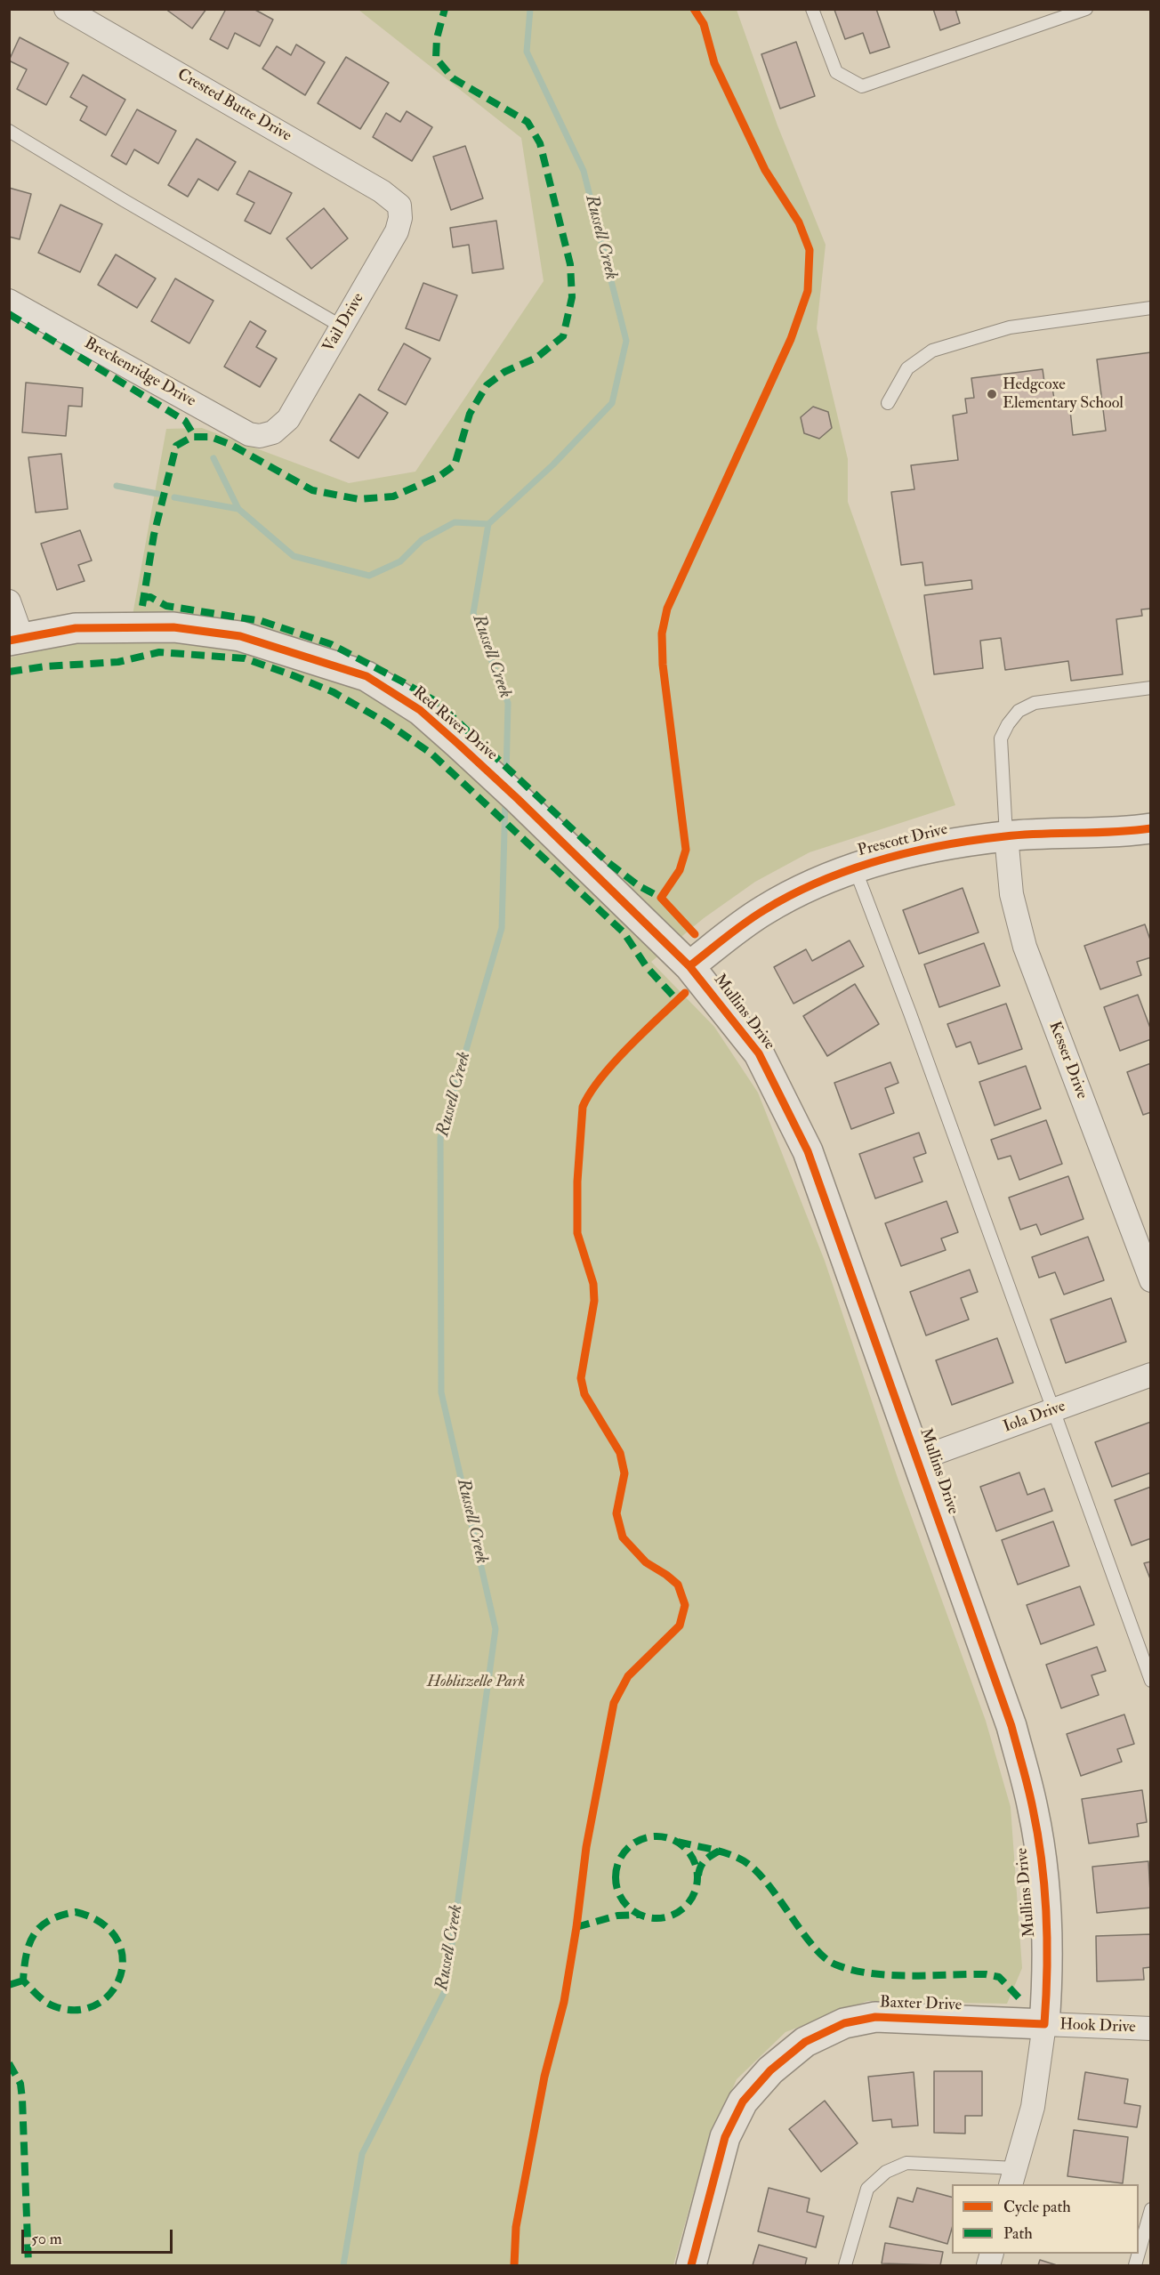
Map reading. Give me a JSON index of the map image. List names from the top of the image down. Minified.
{"streets":{"street":["Crested Butte Drive","Vail Drive","Breckenridge Drive","Red River Drive","Prescott Drive","Mullins Drive","Kesser Drive","Iola Drive","Baxter Drive","Hook Drive"]},"crossings":[["Crested Butte Drive","Vail Drive"],["Vail Drive","Breckenridge Drive"],["Red River Drive","Prescott Drive"],["Red River Drive","Mullins Drive"],["Prescott Drive","Mullins Drive"],["Prescott Drive","Kesser Drive"],["Mullins Drive","Iola Drive"],["Mullins Drive","Baxter Drive"],["Mullins Drive","Hook Drive"],["Baxter Drive","Hook Drive"]],"water":["Russell Creek"],"parks":["Hoblitzelle Park"],"places":["Hedgcoxe Elementary School"],"legend":["Cycle path","Path"],"scale_bar":"50 m"}
